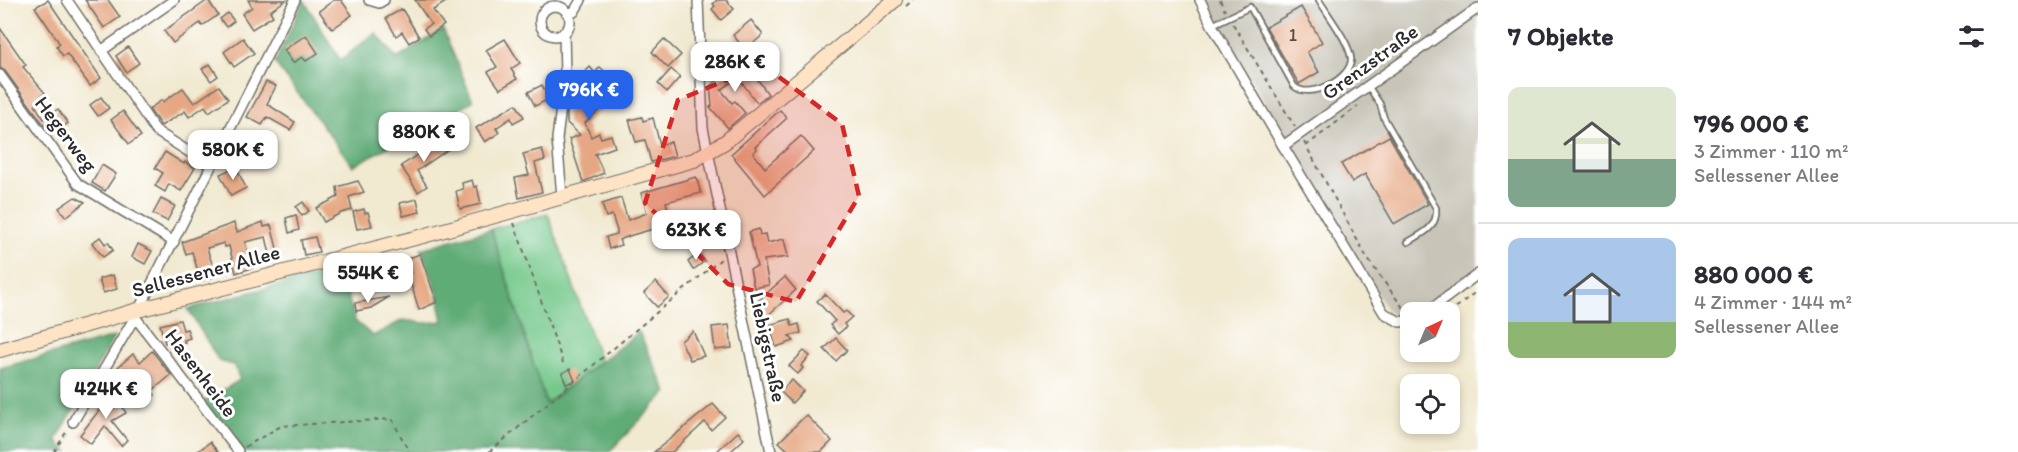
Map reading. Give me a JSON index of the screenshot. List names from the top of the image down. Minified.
{"streets":{"main road":["Sellessener Allee"],"street":["Grenzstraße","Hegerweg","Liebigstraße","Hasenheide"]},"crossings":[["Sellessener Allee","Liebigstraße"],["Sellessener Allee","Hasenheide"]],"house_numbers":["1"],"north":"top right","page":{"heading":"7 Objekte","price":["286K €","796K €","880K €","580K €","623K €","554K €","424K €"],"list":[{"name":"796 000 €","note":"3 Zimmer · 110 m² · Sellessener Allee"},{"name":"880 000 €","note":"4 Zimmer · 144 m² · Sellessener Allee"}]}}
